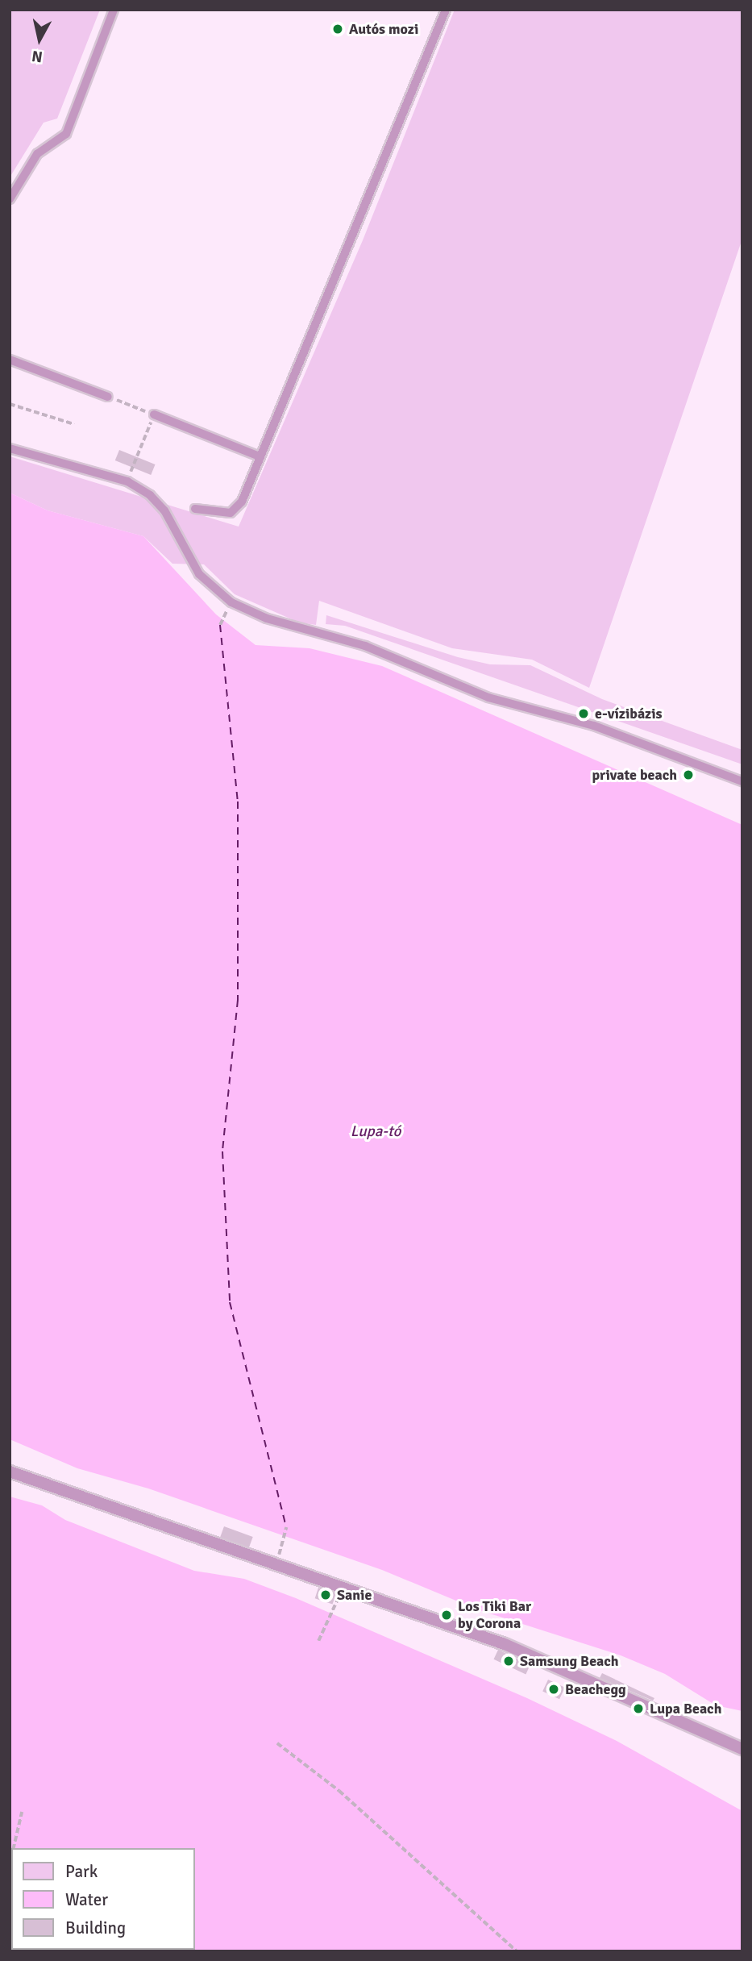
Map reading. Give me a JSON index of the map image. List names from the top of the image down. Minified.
{"water":["Lupa-tó"],"places":["Autós mozi","e-vízibázis","private beach","Sanie","Los Tiki Bar by Corona","Samsung Beach","Beachegg","Lupa Beach"],"legend":["Park","Water","Building"],"north":"bottom"}
